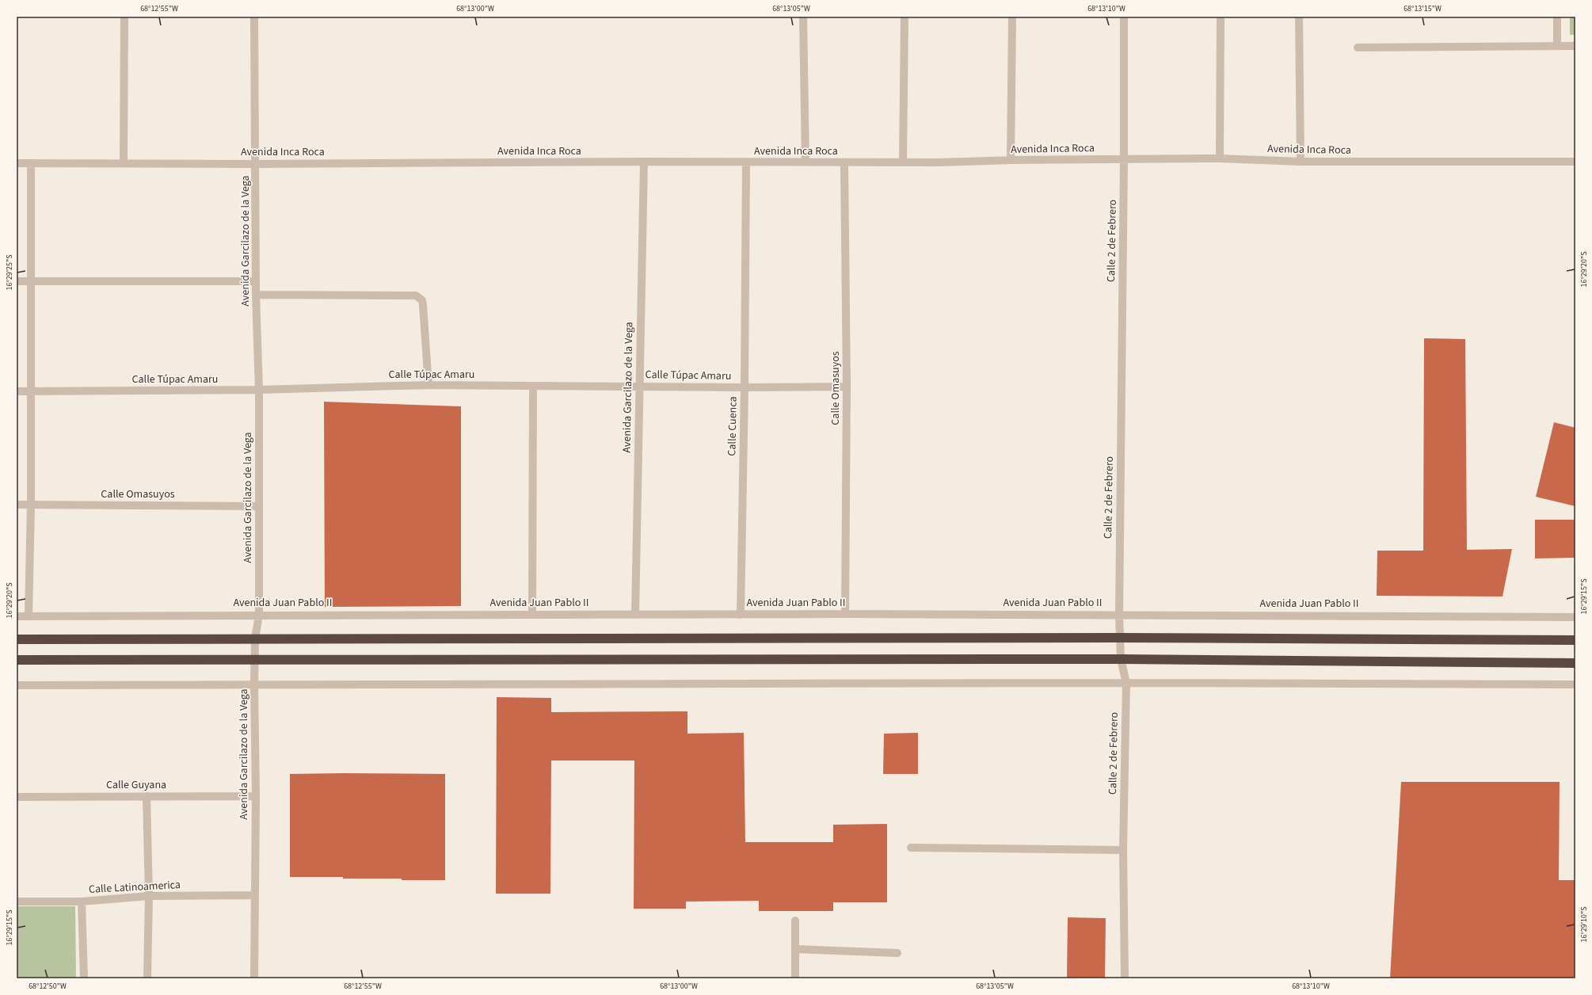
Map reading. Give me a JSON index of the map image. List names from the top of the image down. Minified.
{"streets":{"street":["Avenida Inca Roca","Avenida Garcilazo de la Vega","Calle 2 de Febrero","Calle Túpac Amaru","Calle Omasuyos","Calle Cuenca","Avenida Juan Pablo II","Calle Guyana","Calle Latinoamerica"]},"crossings":[["Avenida Inca Roca","Avenida Garcilazo de la Vega"],["Avenida Inca Roca","Calle 2 de Febrero"],["Avenida Inca Roca","Calle Omasuyos"],["Avenida Inca Roca","Calle Cuenca"],["Avenida Garcilazo de la Vega","Calle Túpac Amaru"],["Avenida Garcilazo de la Vega","Calle Omasuyos"],["Avenida Garcilazo de la Vega","Avenida Juan Pablo II"],["Avenida Garcilazo de la Vega","Calle Guyana"],["Avenida Garcilazo de la Vega","Calle Latinoamerica"],["Calle 2 de Febrero","Avenida Juan Pablo II"],["Calle Túpac Amaru","Calle Omasuyos"],["Calle Túpac Amaru","Calle Cuenca"],["Calle Omasuyos","Avenida Juan Pablo II"],["Calle Cuenca","Avenida Juan Pablo II"]],"coordinates":["68°12'55\"W","68°13'00\"W","68°13'05\"W","68°13'10\"W","68°13'15\"W","16°29'20\"S","16°29'25\"S","16°29'15\"S","16°29'10\"S","68°12'50\"W"]}
